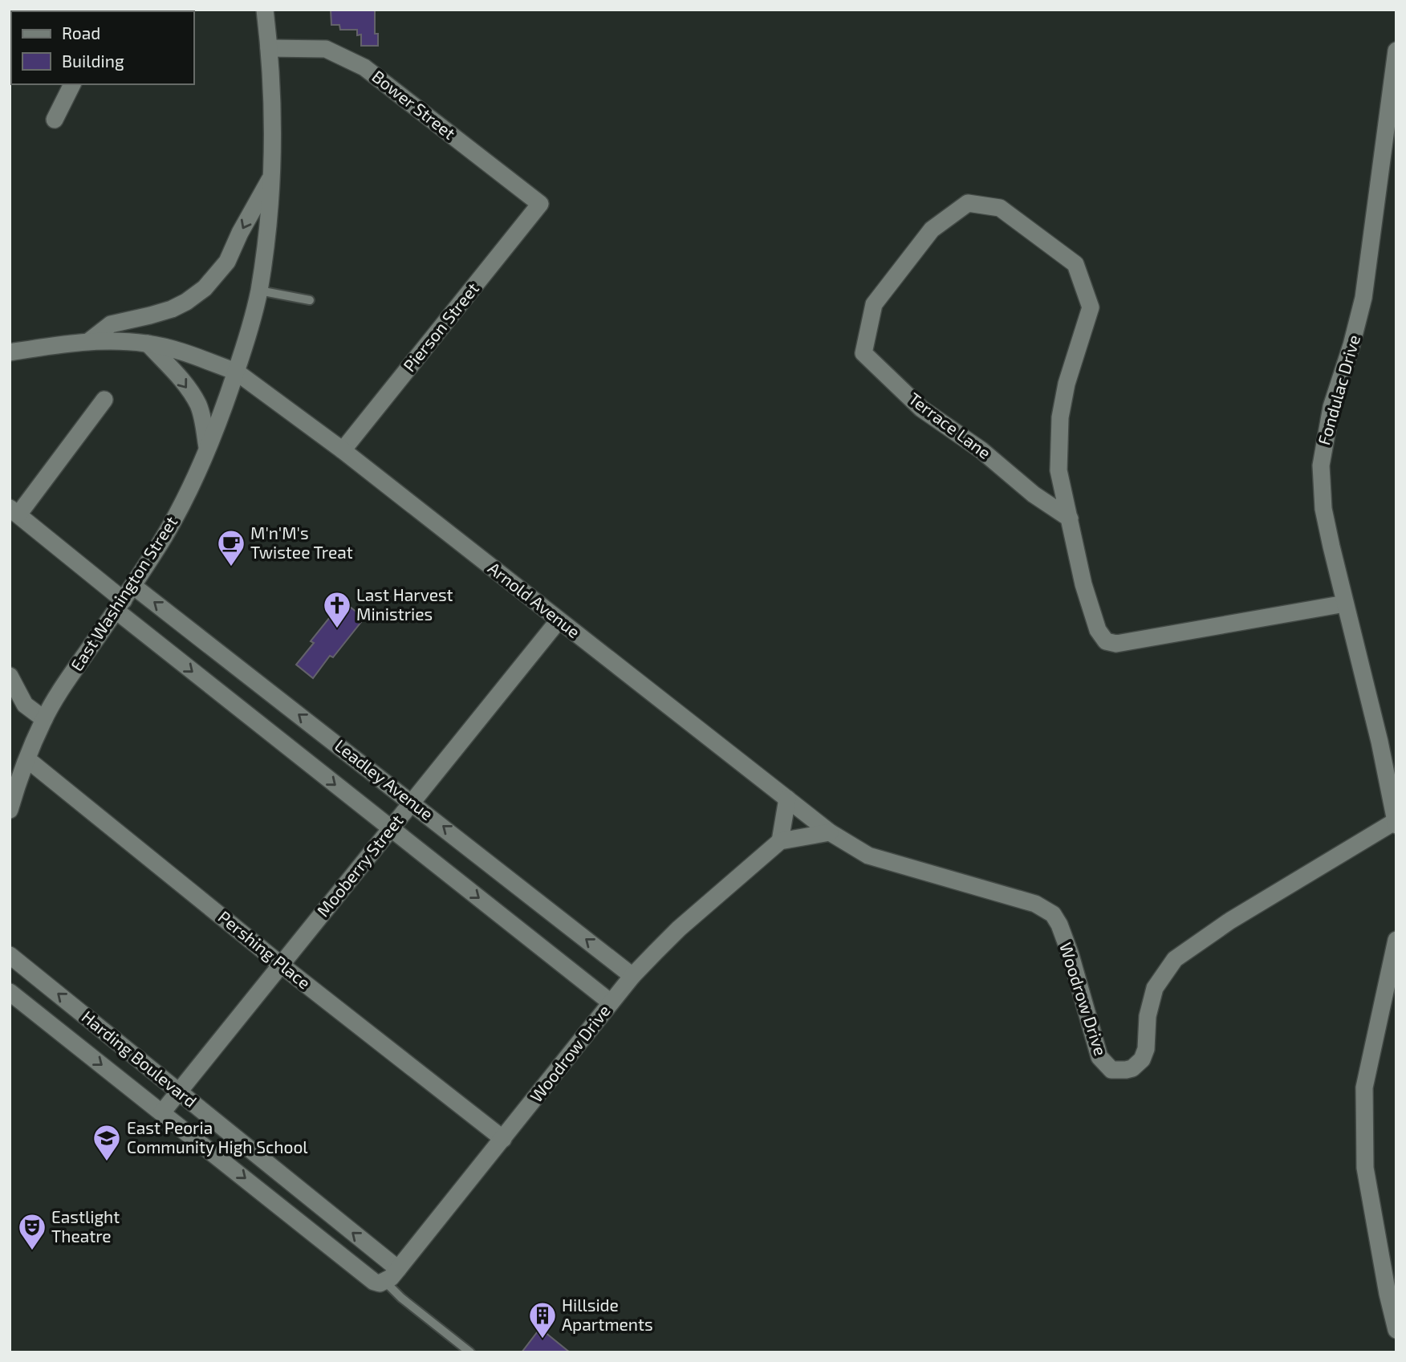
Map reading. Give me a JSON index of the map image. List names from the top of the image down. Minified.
{"streets":{"street":["Bower Street","Pierson Street","Fondulac Drive","Terrace Lane","East Washington Street","Arnold Avenue","Leadley Avenue","Mooberry Street","Pershing Place","Woodrow Drive","Harding Boulevard"]},"crossings":[["Bower Street","Pierson Street"],["Bower Street","East Washington Street"],["Pierson Street","Arnold Avenue"],["Fondulac Drive","Terrace Lane"],["Fondulac Drive","Woodrow Drive"],["East Washington Street","Arnold Avenue"],["East Washington Street","Leadley Avenue"],["East Washington Street","Pershing Place"],["Arnold Avenue","Mooberry Street"],["Arnold Avenue","Woodrow Drive"],["Leadley Avenue","Mooberry Street"],["Leadley Avenue","Woodrow Drive"],["Mooberry Street","Pershing Place"],["Mooberry Street","Harding Boulevard"],["Pershing Place","Woodrow Drive"],["Woodrow Drive","Harding Boulevard"]],"places":{"cafe":["M'n'M's Twistee Treat"],"church":["Last Harvest Ministries"],"school or university":["East Peoria Community High School"],"theatre":["Eastlight Theatre"],"building":["Hillside Apartments"]},"legend":["Road","Building"]}
